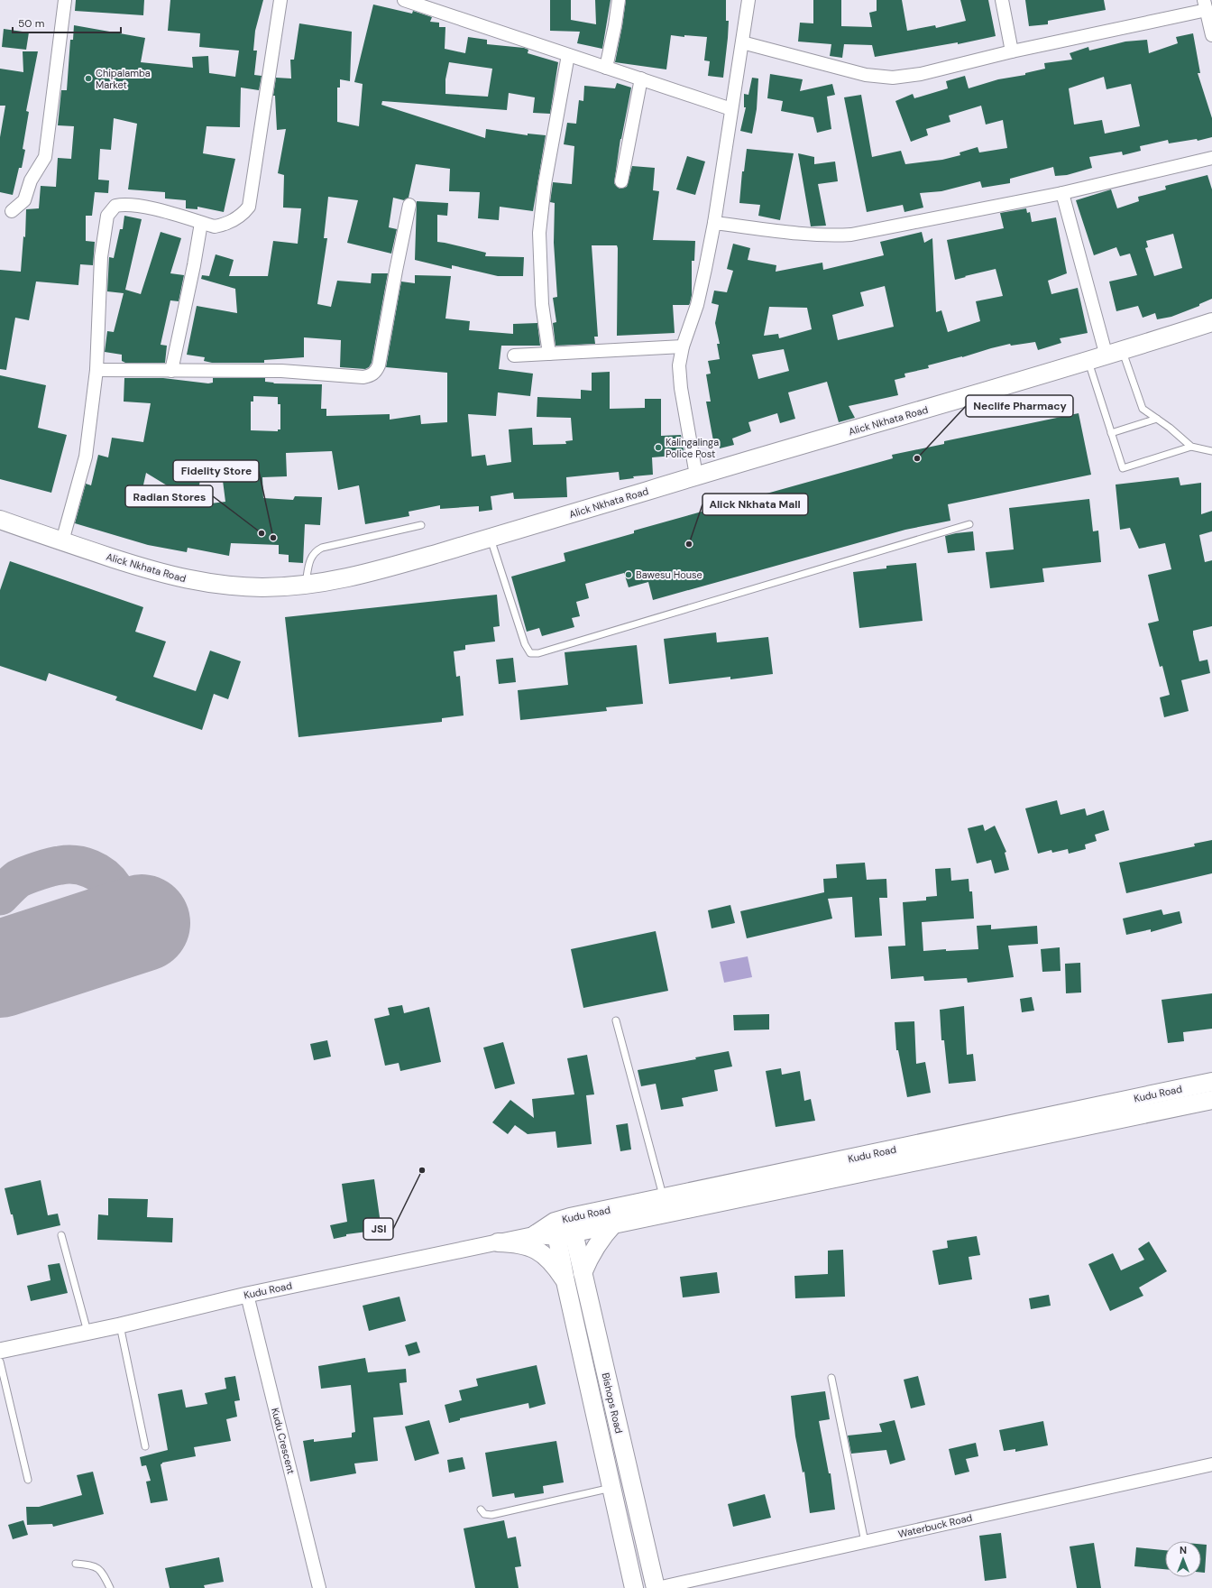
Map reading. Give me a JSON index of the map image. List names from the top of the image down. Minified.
{"streets":{"main road":["Alick Nkhata Road","Kudu Road","Bishops Road"],"street":["Kudu Crescent","Waterbuck Road"]},"crossings":[["Kudu Road","Bishops Road"],["Kudu Road","Kudu Crescent"],["Bishops Road","Waterbuck Road"]],"places":["Chipalamba Market","Kalingalinga Police Post","Neclife Pharmacy","Radian Stores","Fidelity Store","Alick Nkhata Mall","Bawesu House","JSI"],"scale_bar":"50 m","north":"top"}
